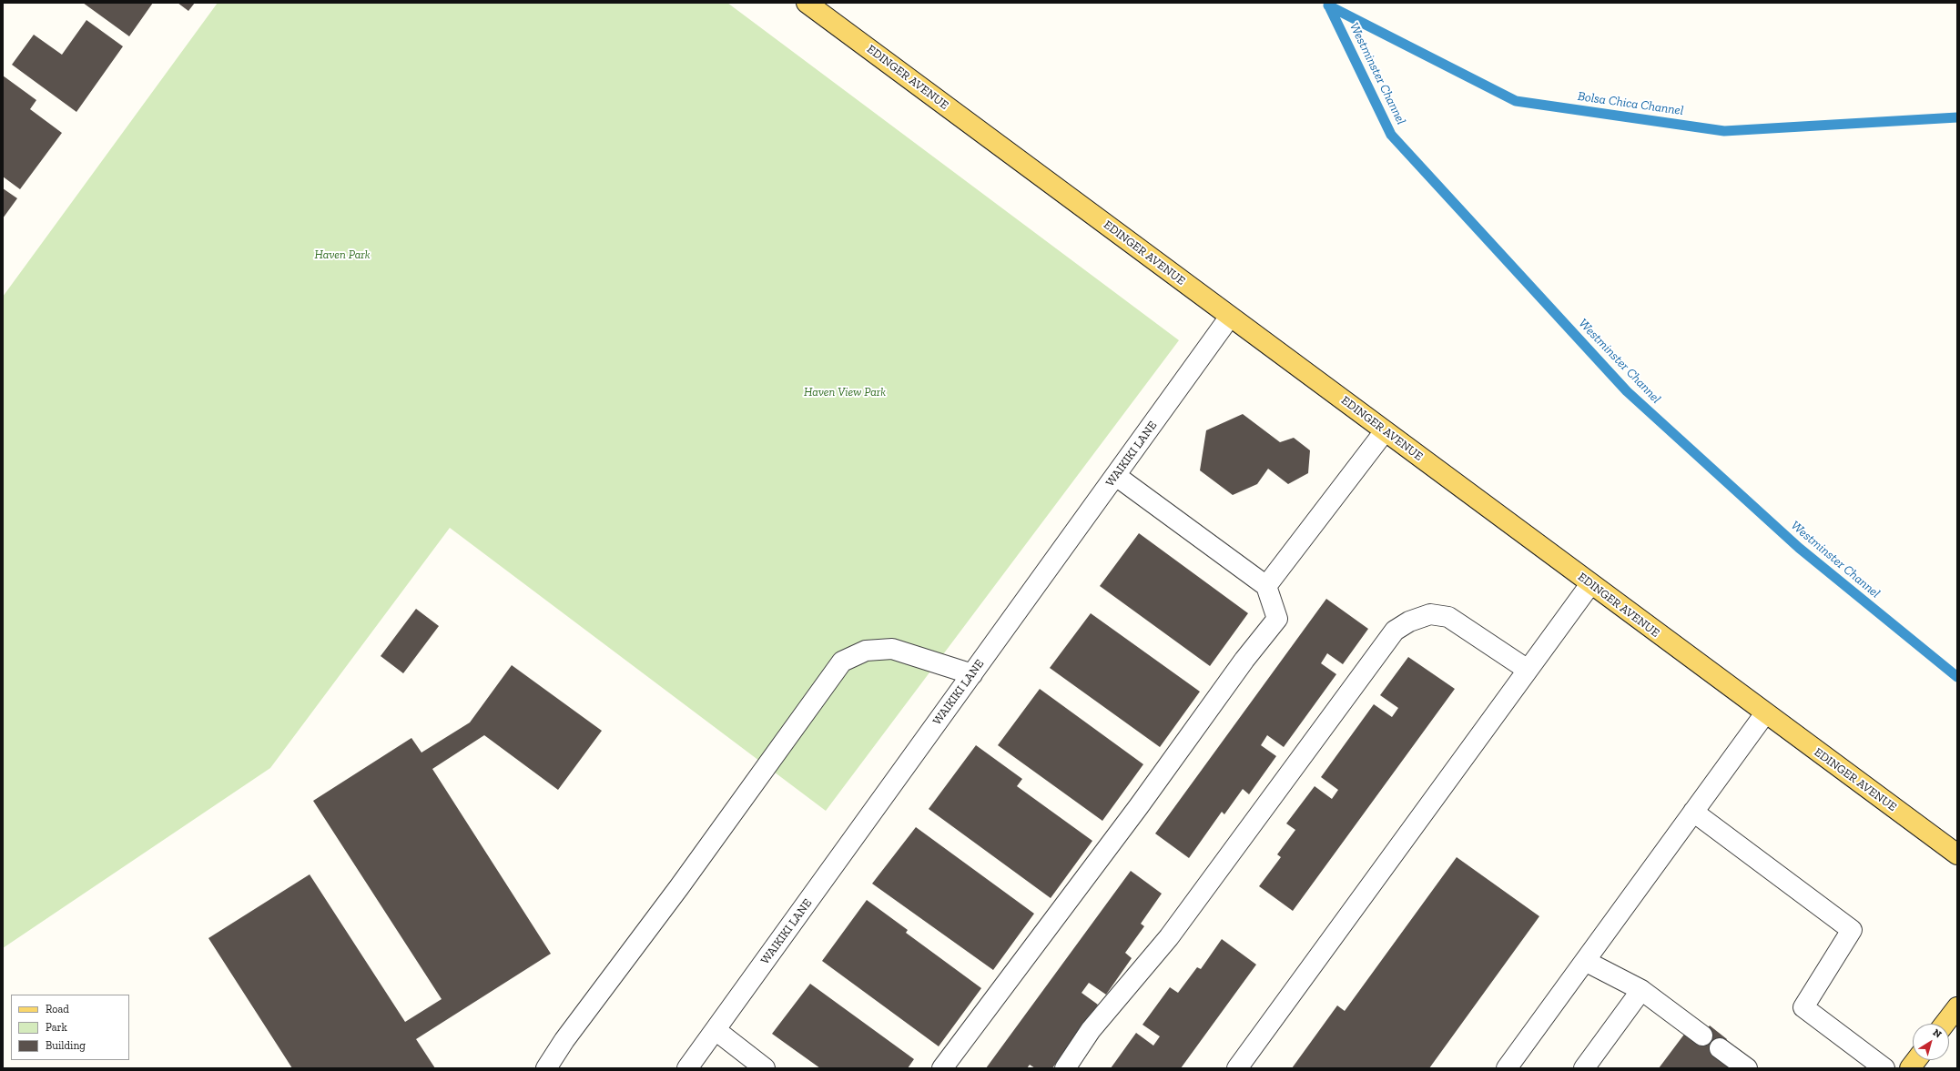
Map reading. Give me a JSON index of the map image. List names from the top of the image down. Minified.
{"streets":{"main road":["EDINGER AVENUE"],"street":["WAIKIKI LANE"]},"crossings":[["EDINGER AVENUE","WAIKIKI LANE"]],"water":["Westminster Channel","Bolsa Chica Channel"],"parks":["Haven Park","Haven View Park"],"legend":["Road","Park","Building"],"north":"top right"}
